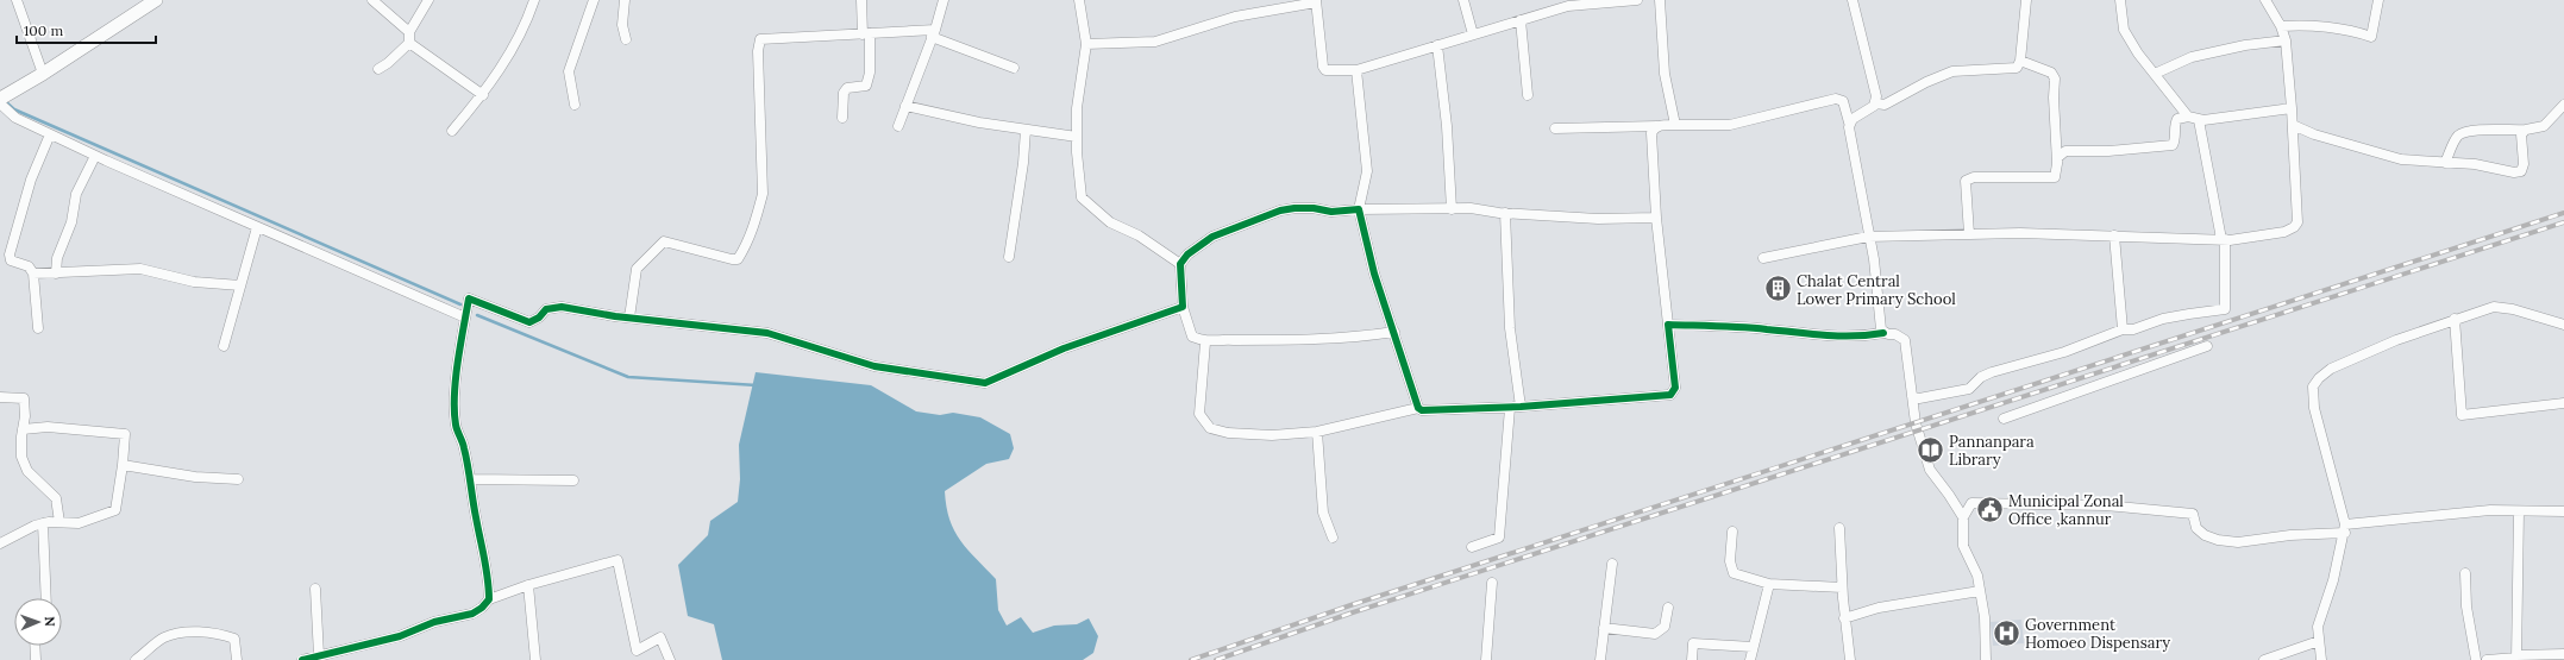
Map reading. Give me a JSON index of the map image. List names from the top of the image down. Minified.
{"places":{"building":["Chalat Central Lower Primary School"],"library":["Pannanpara Library"],"public building":["Municipal Zonal Office ,kannur"],"hospital":["Government Homoeo Dispensary"]},"scale_bar":"100 m","north":"right"}
